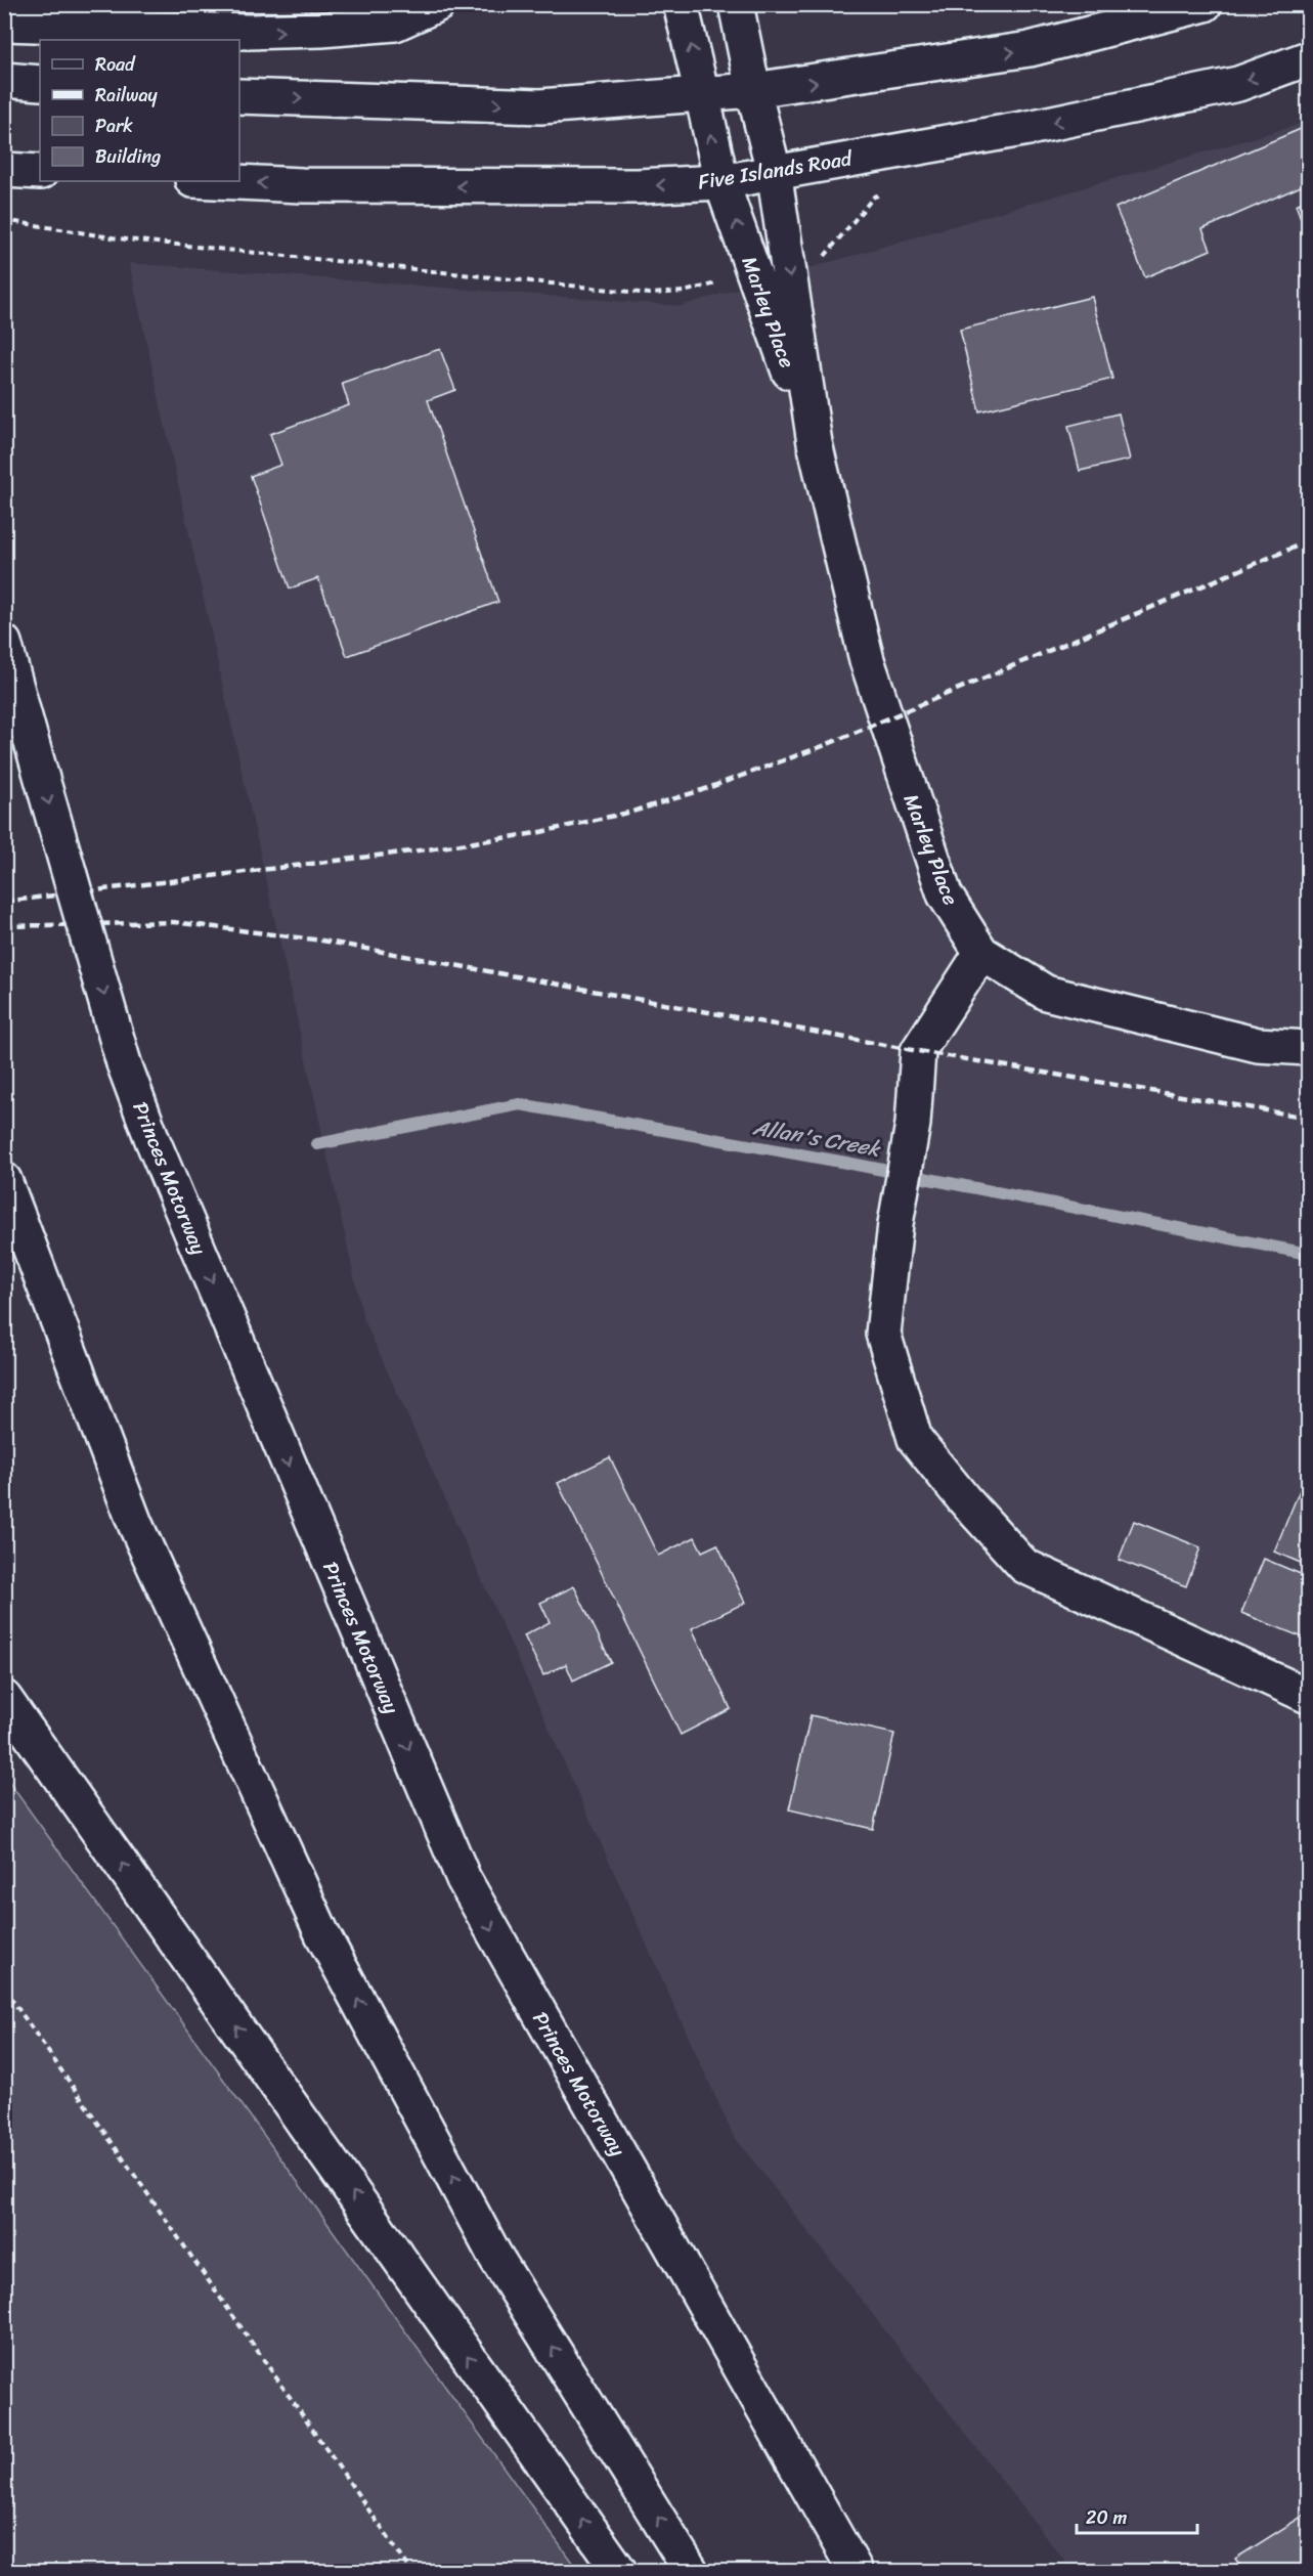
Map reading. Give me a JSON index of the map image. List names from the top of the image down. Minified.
{"streets":{"main road":["Five Islands Road","Marley Place","Princes Motorway"]},"crossings":[["Five Islands Road","Marley Place"]],"water":["Allan's Creek"],"legend":["Road","Railway","Park","Building"],"scale_bar":"20 m"}
